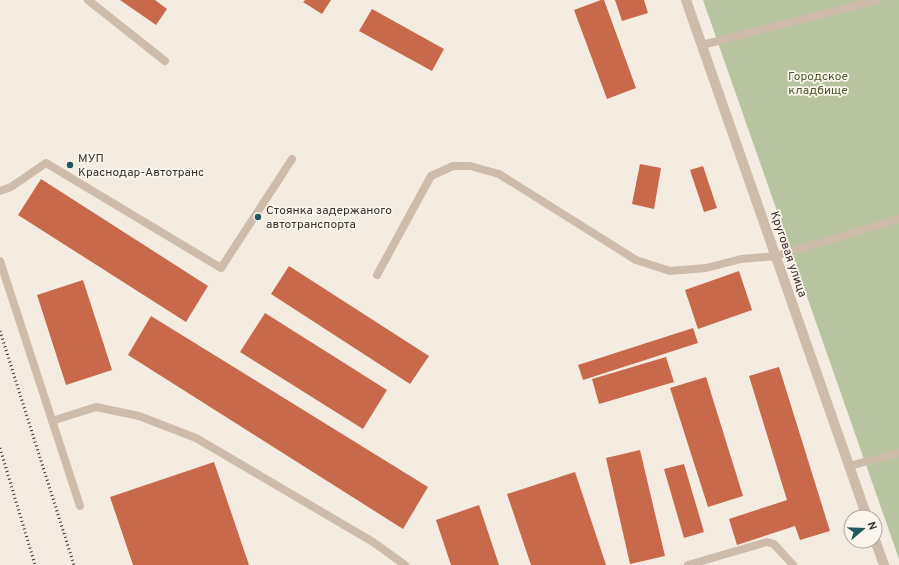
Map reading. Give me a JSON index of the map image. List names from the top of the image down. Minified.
{"streets":{"street":["Круговая улица"]},"parks":["Городское кладбище"],"places":["МУП Краснодар-Автотранс","Стоянка задержаного автотранспорта"],"north":"right"}
